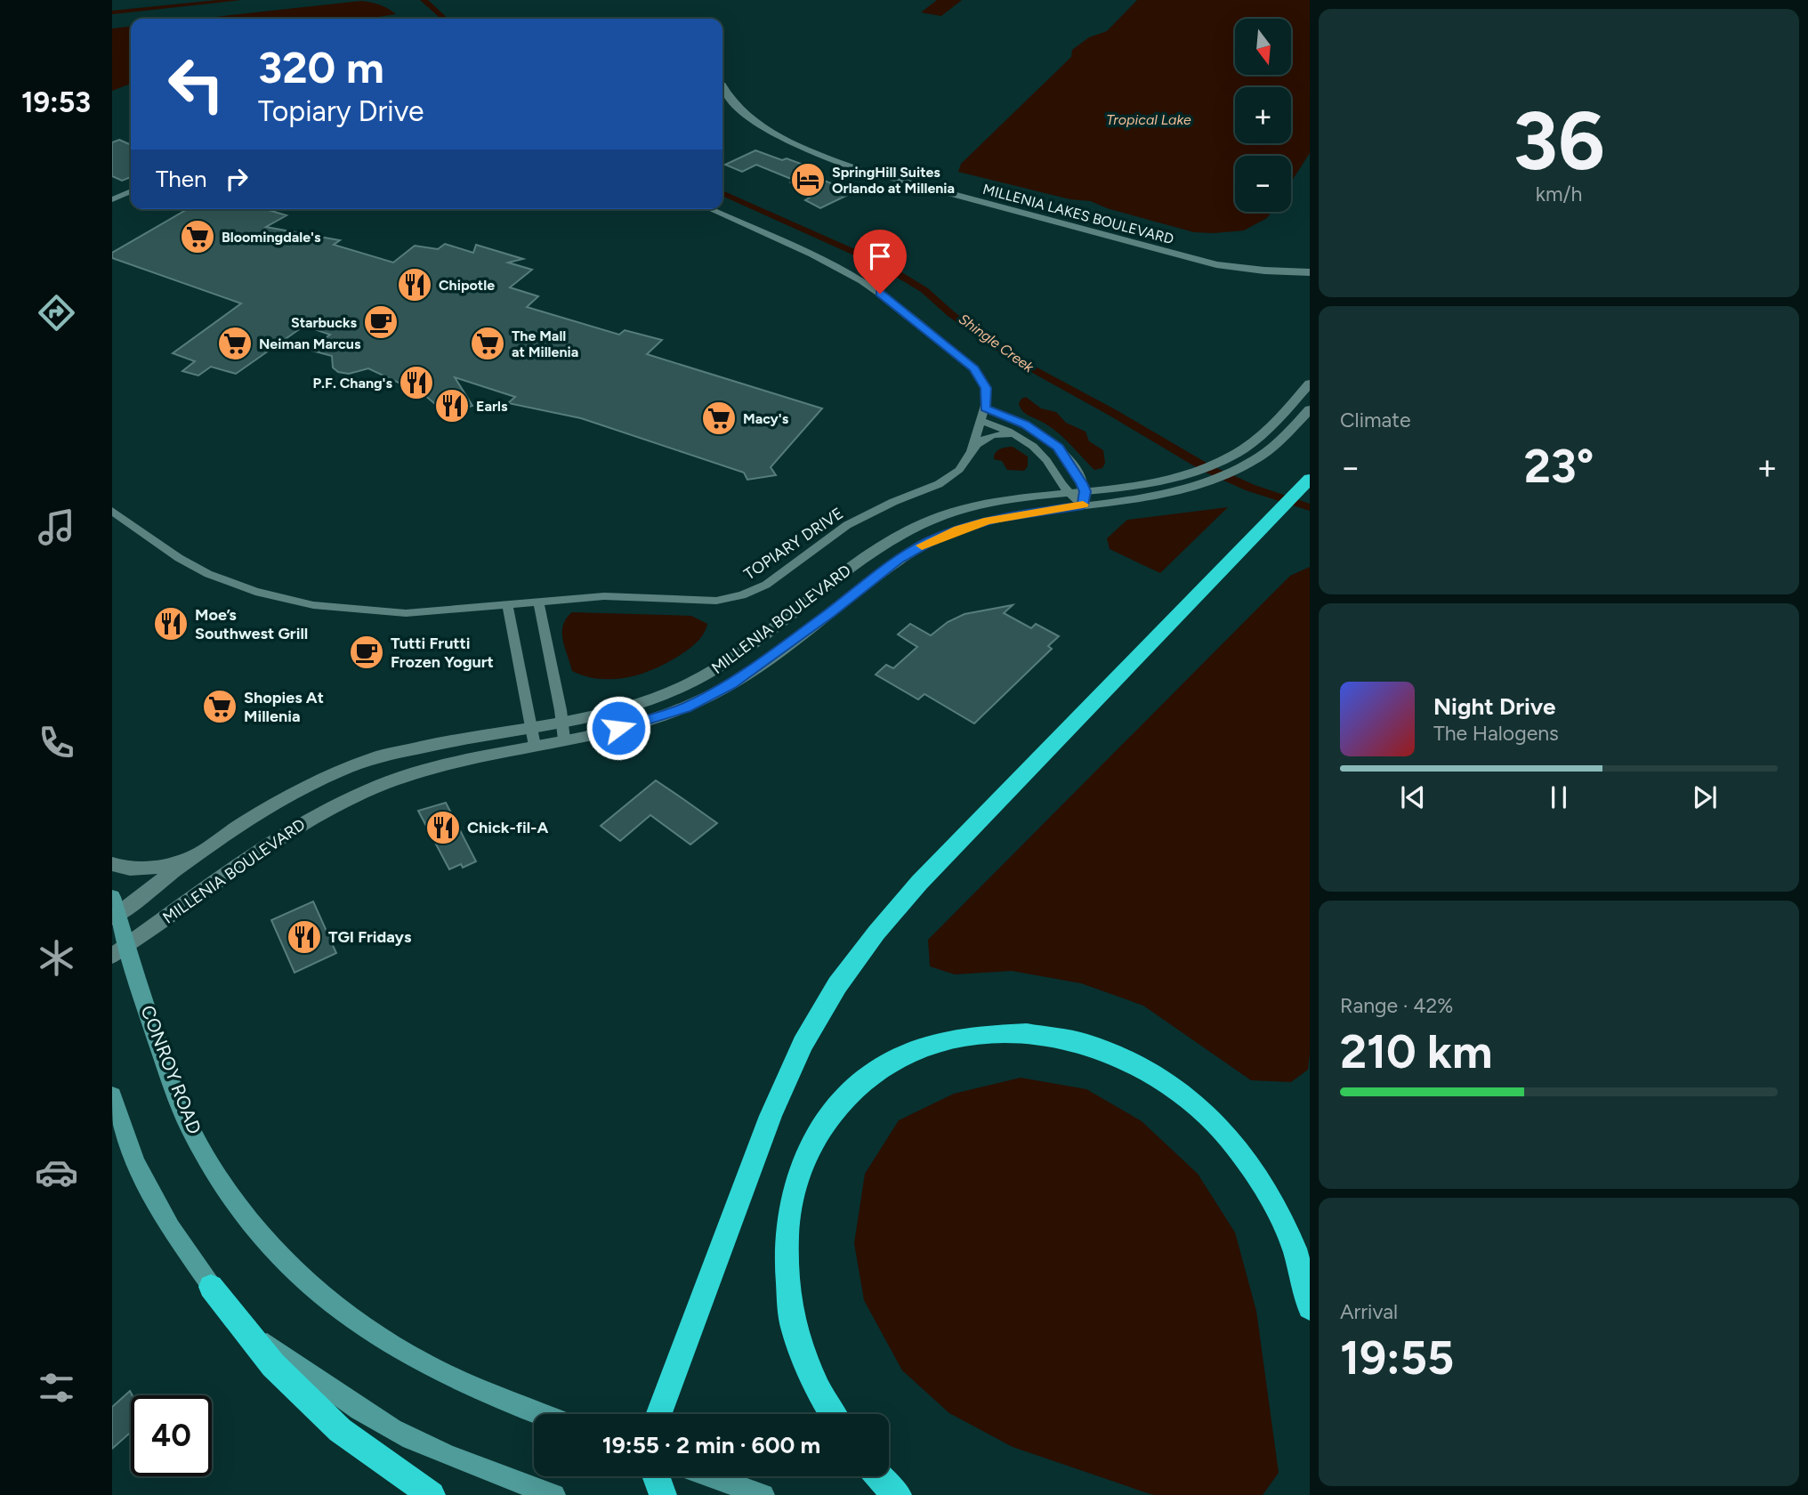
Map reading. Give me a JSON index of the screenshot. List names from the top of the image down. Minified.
{"streets":{"main road":["CONROY ROAD"],"street":["MILLENIA LAKES BOULEVARD","TOPIARY DRIVE","MILLENIA BOULEVARD"]},"crossings":[["MILLENIA BOULEVARD","CONROY ROAD"]],"water":["Tropical Lake","Shingle Creek"],"places":{"hotel":["SpringHill Suites Orlando at Millenia"],"supermarket":["Bloomingdale's","Neiman Marcus","The Mall at Millenia","Macy's","Shopies At Millenia"],"restaurant":["Chipotle","P.F. Chang's","Earls","Moe’s Southwest Grill","Chick-fil-A","TGI Fridays"],"cafe":["Starbucks","Tutti Frutti Frozen Yogurt"]},"north":"bottom","page":{"tabs":"19:53","tile":[["36","km/h"],"Climate",["Range · 42%","210 km"],["Arrival","19:55"]],"map_buttons":["+","−"],"turn":["320 m","Topiary Drive"],"then":"Then","heat":["−","23°","+"],"song":["Night Drive","The Halogens"],"limit":"40","trip":"19:55 · 2 min · 600 m"}}
